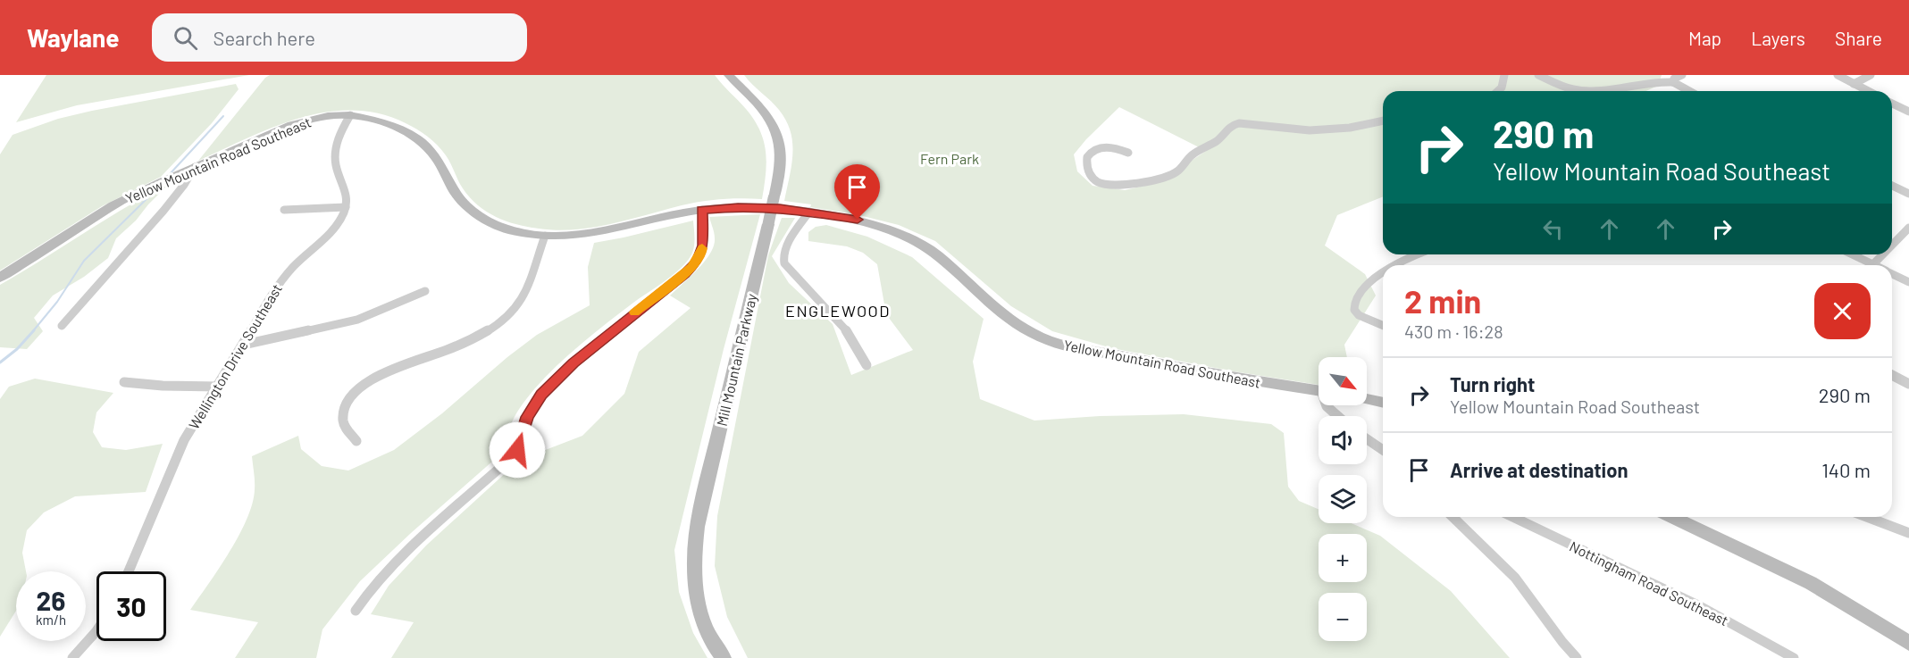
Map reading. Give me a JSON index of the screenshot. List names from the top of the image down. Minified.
{"streets":{"street":["Yellow Mountain Road Southeast","Wellington Drive Southeast","Mill Mountain Parkway","Nottingham Road Southeast"]},"districts":["ENGLEWOOD"],"parks":["Fern Park"],"north":"bottom right","page":{"header":"Waylane","search":"Search here","nav":["Map","Layers","Share"],"turn":["290 m","Yellow Mountain Road Southeast"],"heading":["2 min","430 m · 16:28"],"list":[{"name":"Turn right","note":"Yellow Mountain Road Southeast","value":"290 m"},{"name":"Arrive at destination","value":"140 m"}],"map_buttons":["+","−"],"speed":"26 km/h","limit":"30"}}
